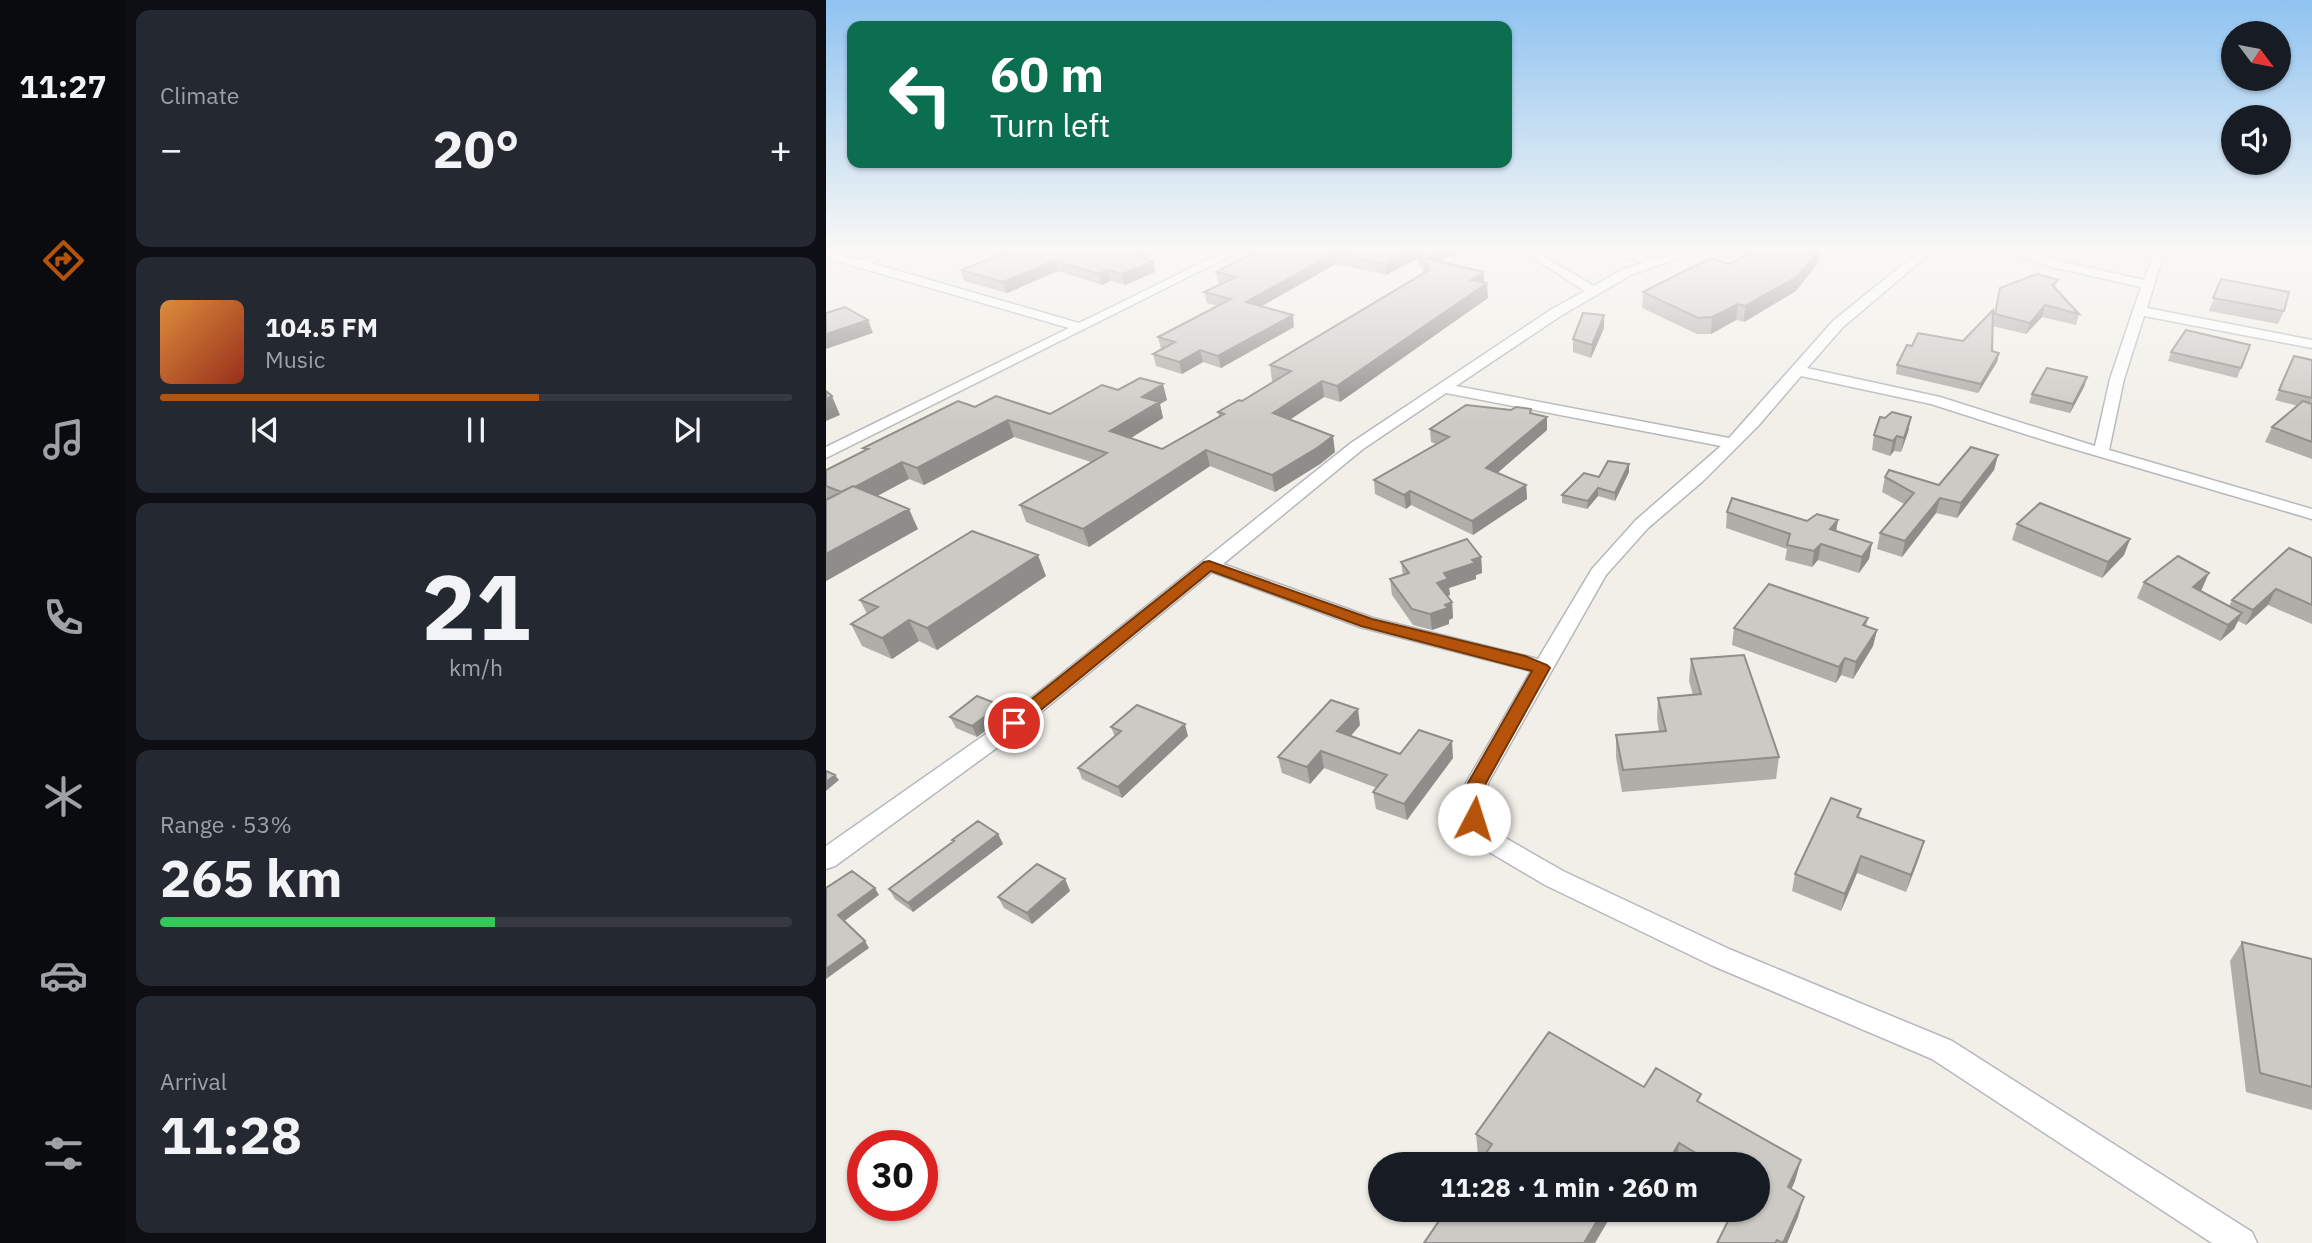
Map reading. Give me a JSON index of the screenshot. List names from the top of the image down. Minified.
{"north":"bottom right","page":{"tabs":"11:27","tile":["Climate",["21","km/h"],["Range · 53%","265 km"],["Arrival","11:28"]],"turn":["60 m","Turn left"],"heat":["−","20°","+"],"song":["104.5 FM","Music"],"limit":"30","trip":"11:28 · 1 min · 260 m"}}
